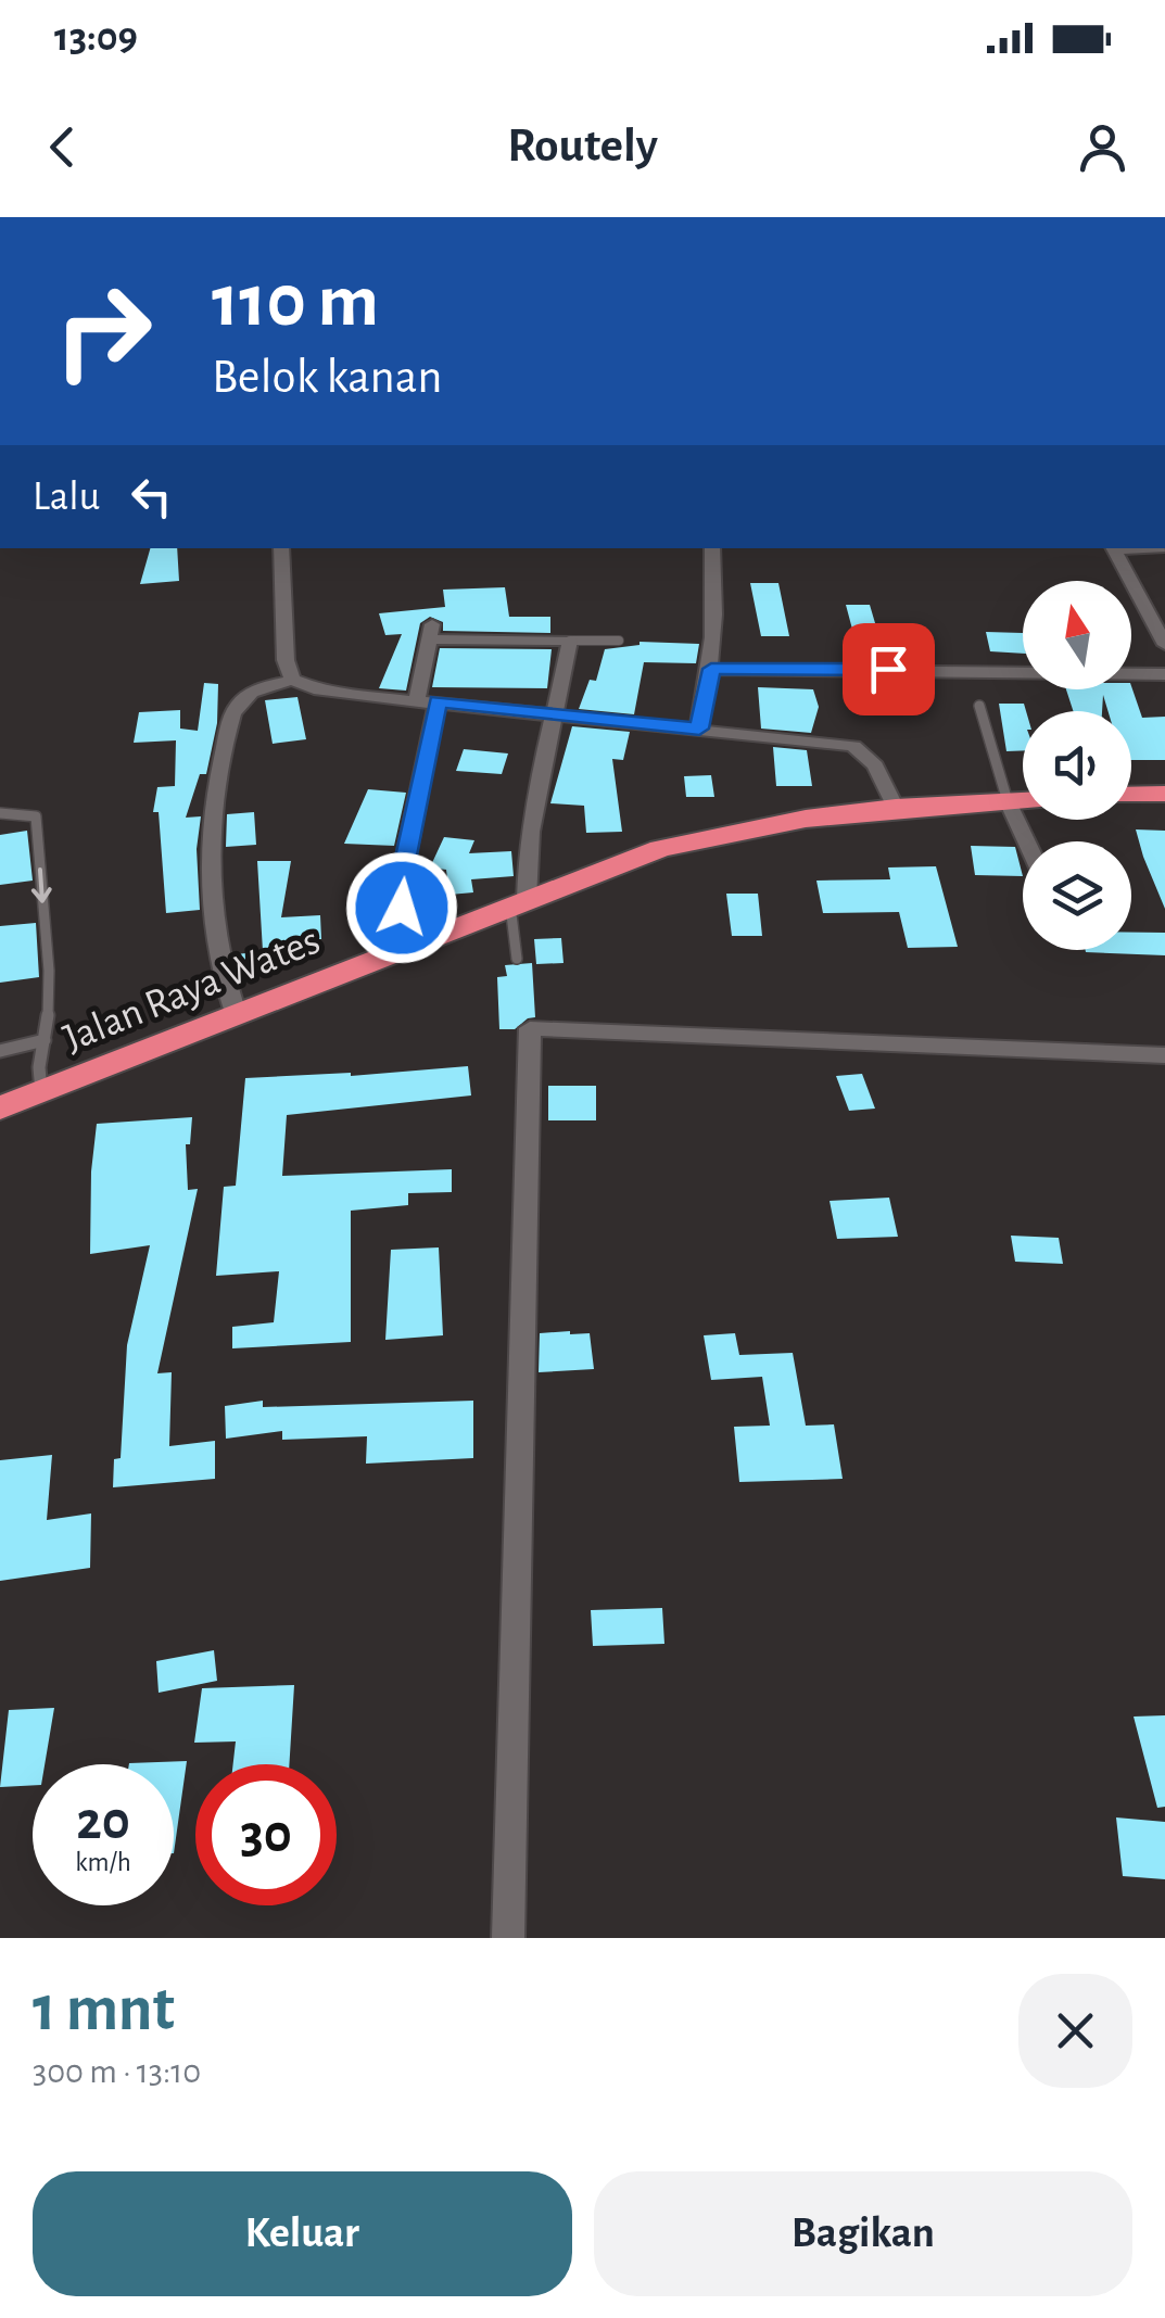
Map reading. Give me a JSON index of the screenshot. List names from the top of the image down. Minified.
{"streets":{"highway":["Jalan Raya Wates"]},"north":"top","page":{"status":"13:09","header":"Routely","turn":["110 m","Belok kanan"],"then":"Lalu","speed":"20 km/h","limit":"30","heading":["1 mnt","300 m · 13:10"],"buttons":["Keluar","Bagikan"]}}
